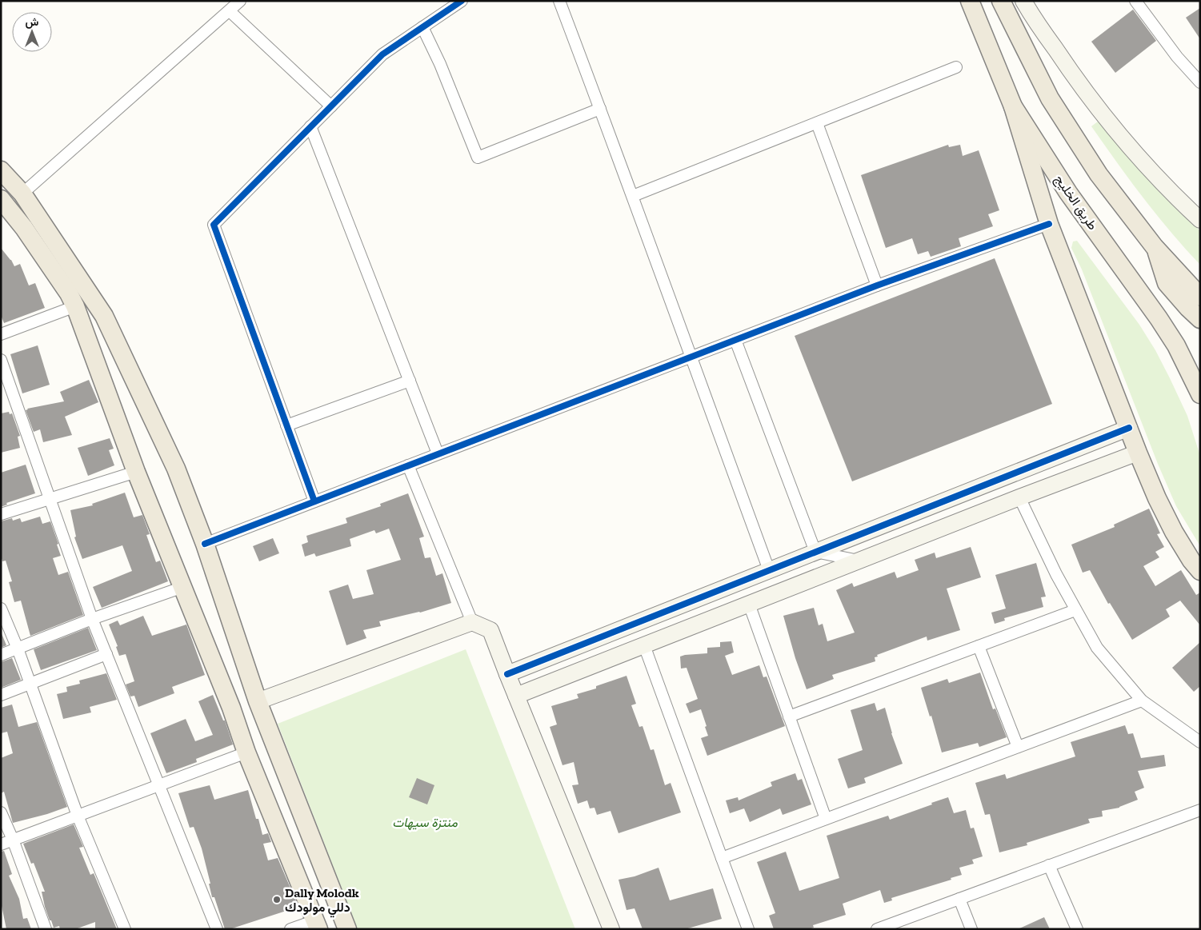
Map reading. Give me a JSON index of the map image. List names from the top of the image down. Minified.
{"streets":{"main road":["طريق الخليج"]},"parks":["منتزة سيهات"],"places":["Dally Molodk دللي مولودك"],"north":"top"}
